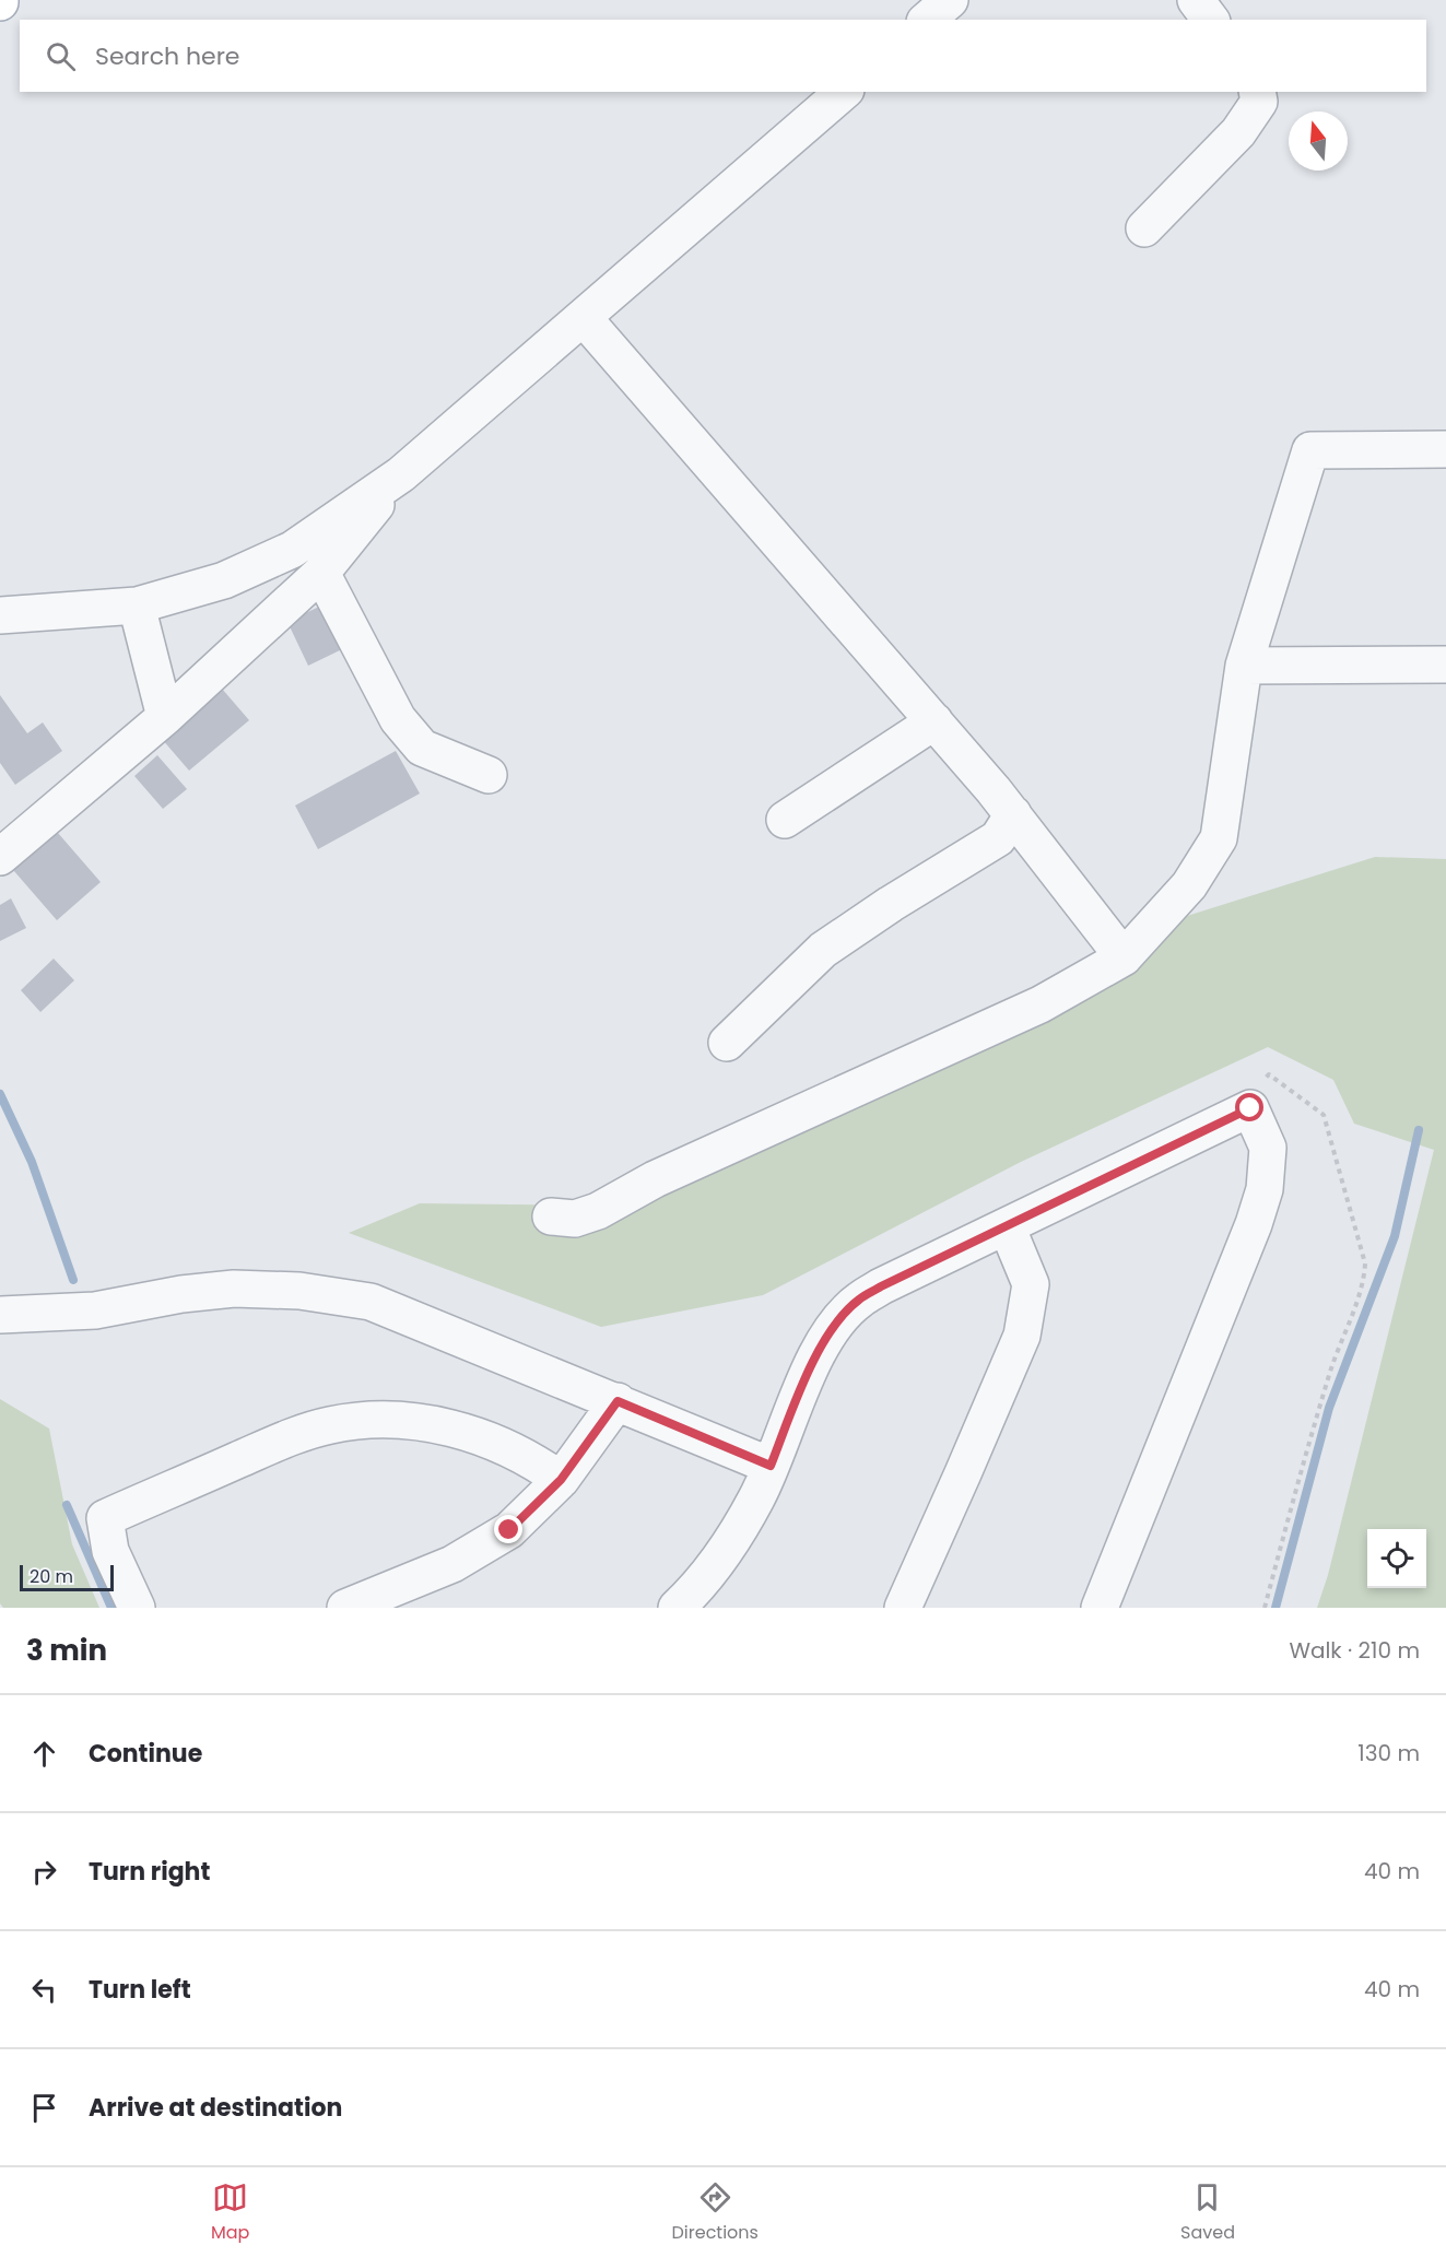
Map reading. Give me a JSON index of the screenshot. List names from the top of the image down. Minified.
{"scale_bar":"20 m","north":"top","page":{"search":"Search here","scale":"20 m","heading":["3 min","Walk · 210 m"],"list":[["Continue","130 m"],["Turn right","40 m"],["Turn left","40 m"],"Arrive at destination"],"nav":["Map","Directions","Saved"]}}
